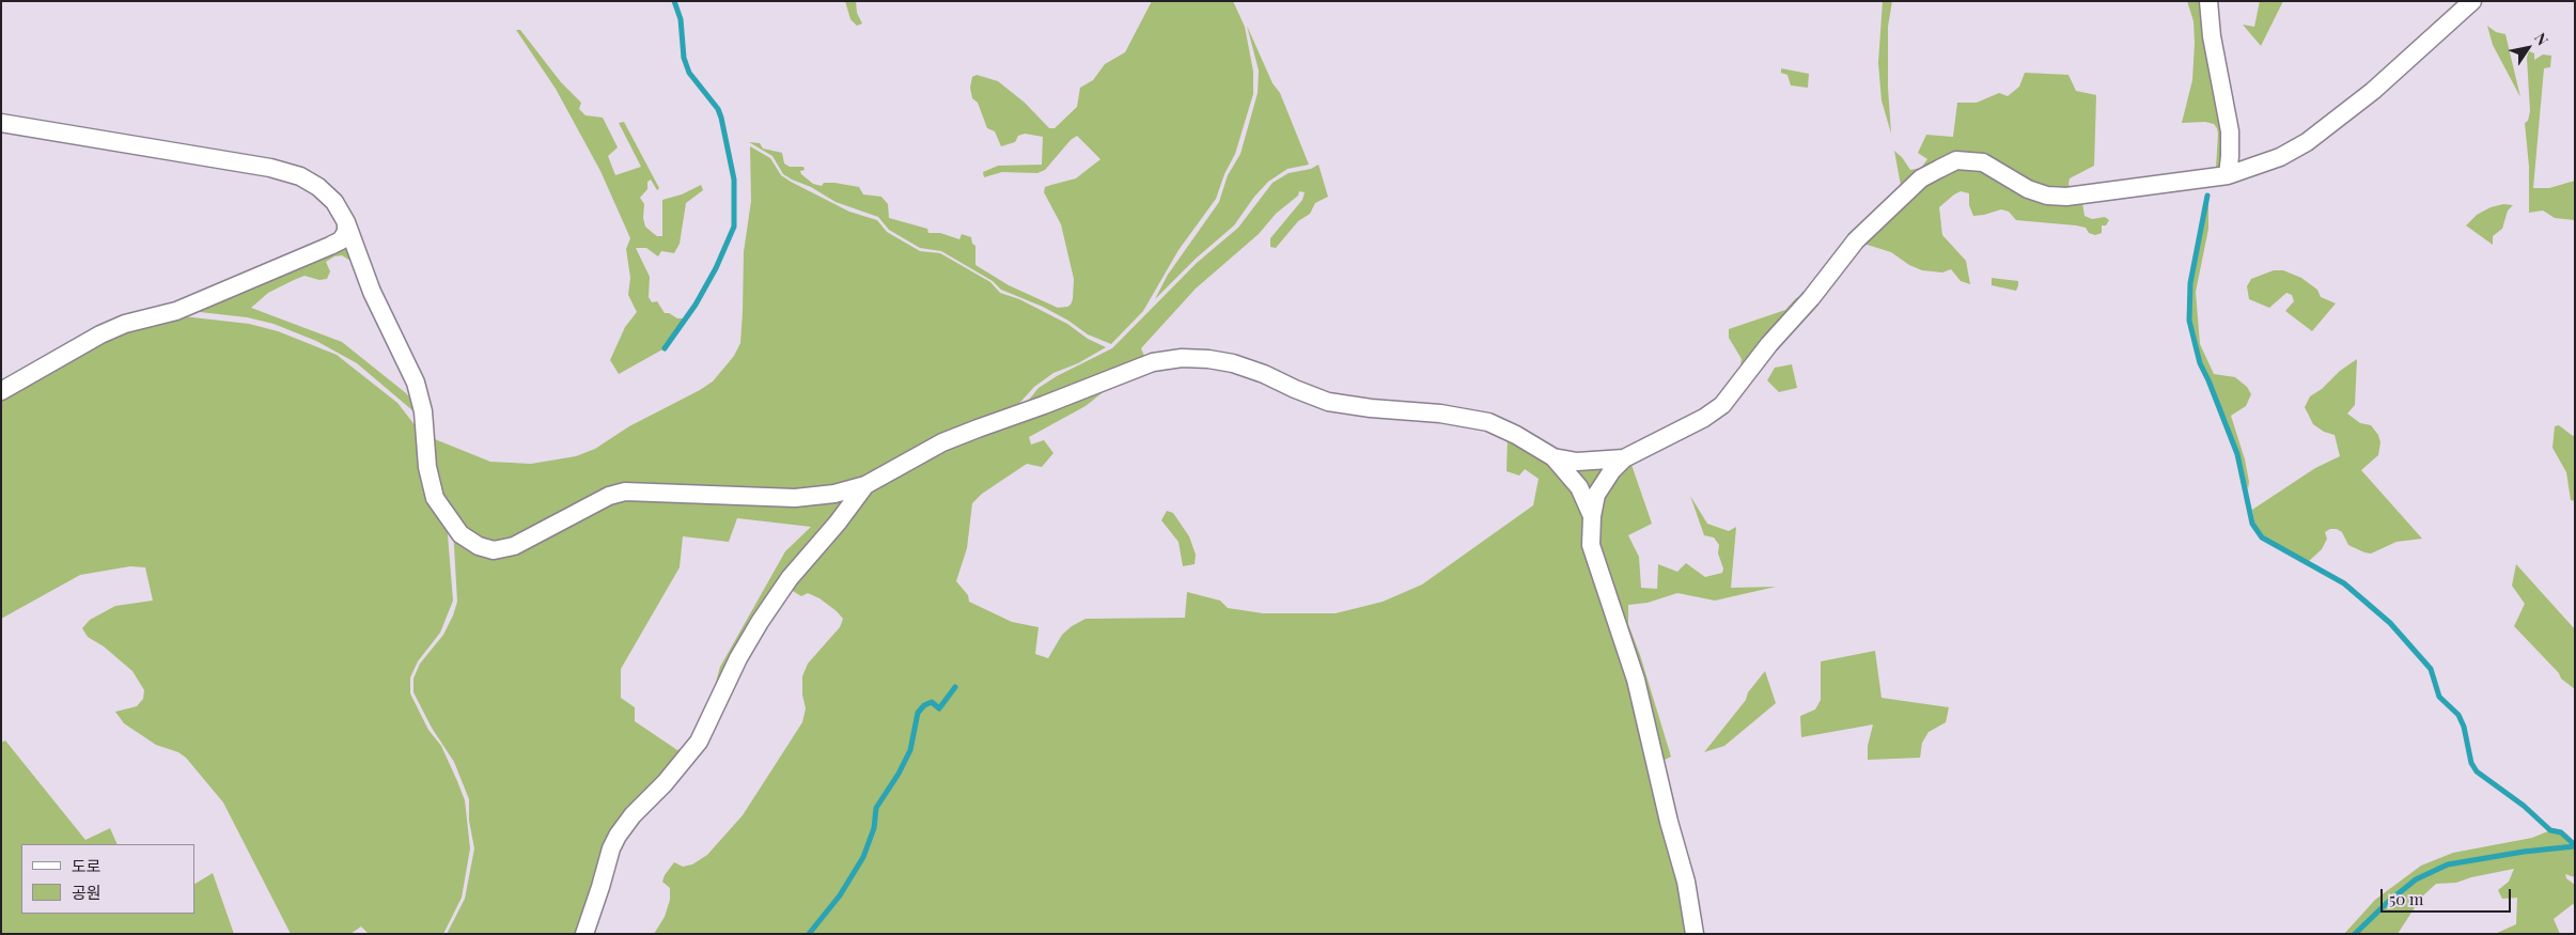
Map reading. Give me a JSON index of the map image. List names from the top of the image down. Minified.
{"legend":["도로","공원"],"scale_bar":"50 m","north":"top right"}
